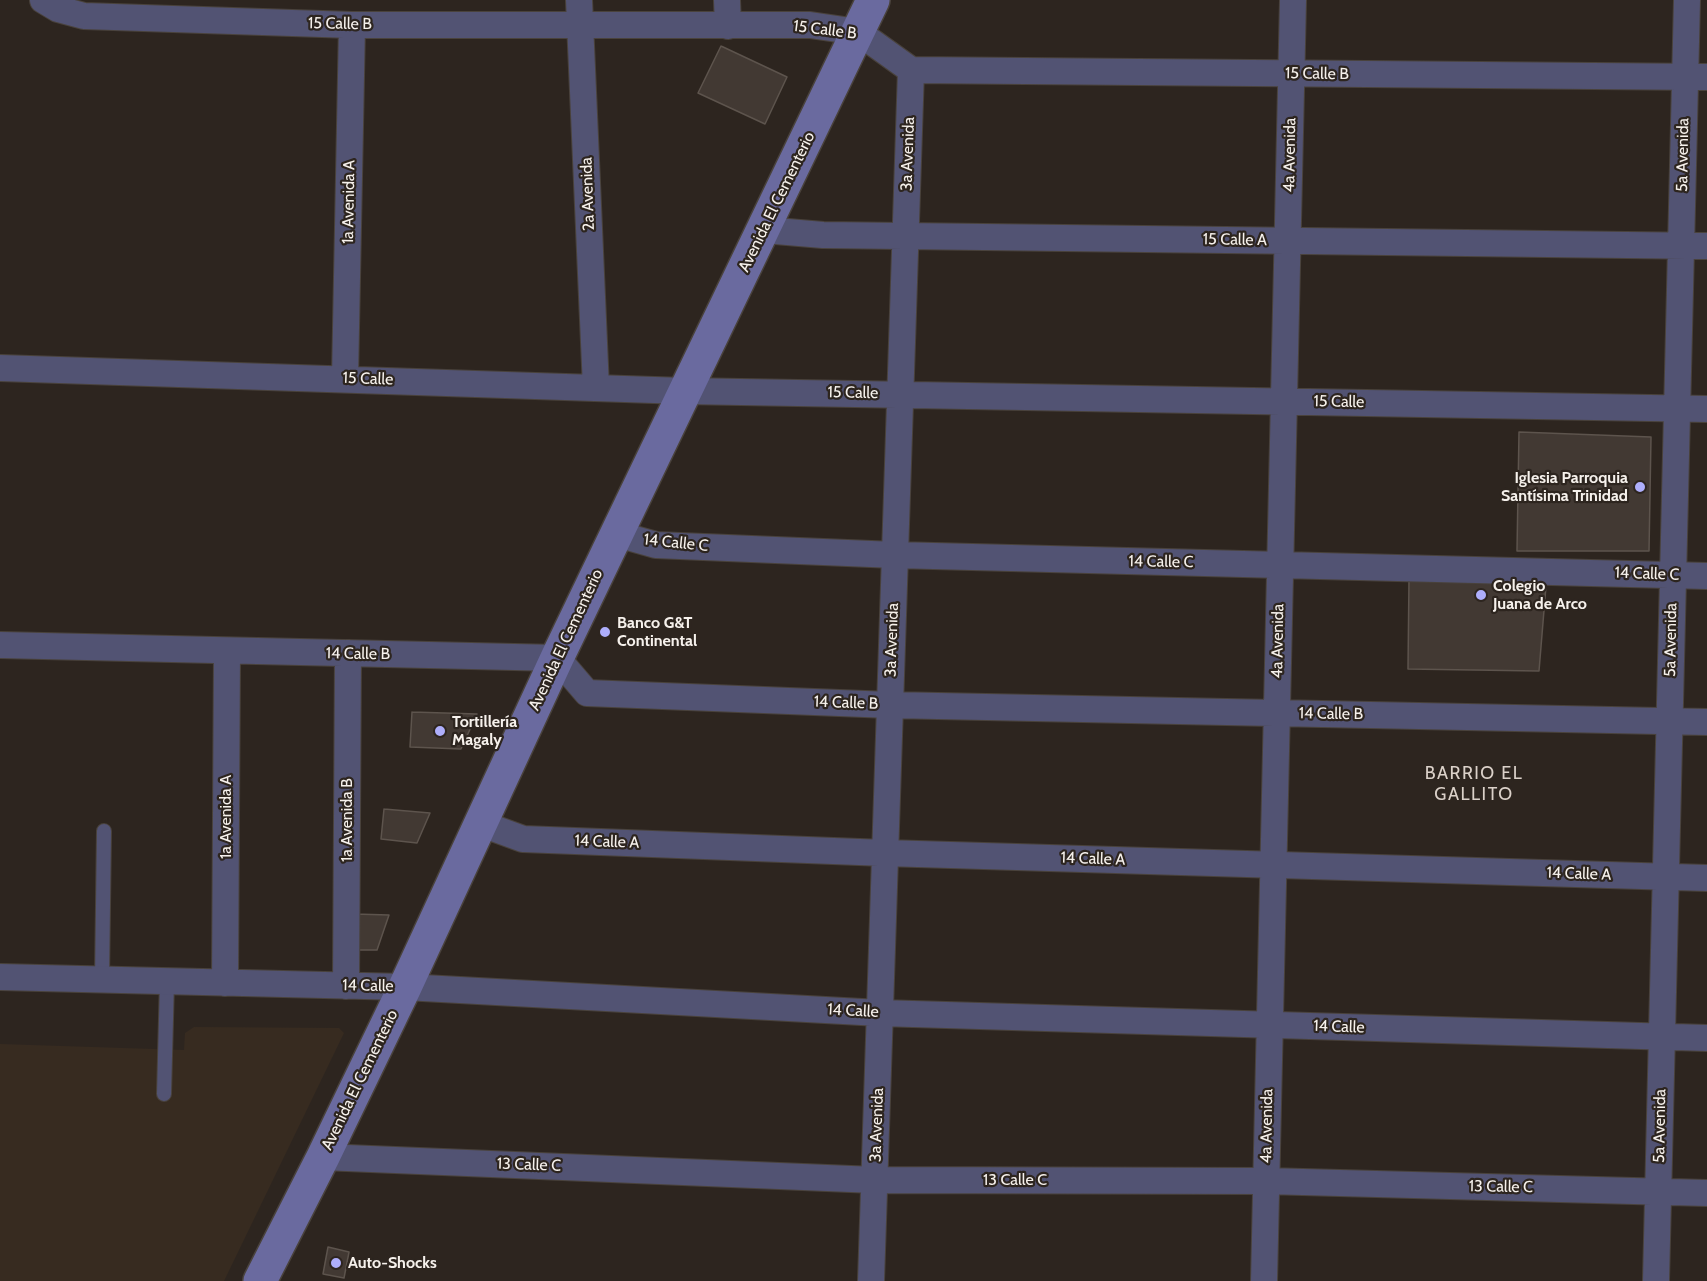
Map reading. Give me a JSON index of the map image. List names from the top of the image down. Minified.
{"streets":{"main road":["Avenida El Cementerio"],"street":["15 Calle B","3a Avenida","4a Avenida","5a Avenida","2a Avenida","1a Avenida A","15 Calle A","15 Calle","14 Calle C","14 Calle B","1a Avenida B","14 Calle A","14 Calle","13 Calle C"]},"crossings":[["15 Calle B","3a Avenida"],["15 Calle B","4a Avenida"],["15 Calle B","5a Avenida"],["15 Calle B","2a Avenida"],["15 Calle B","1a Avenida A"],["15 Calle B","Avenida El Cementerio"],["3a Avenida","15 Calle A"],["3a Avenida","15 Calle"],["3a Avenida","14 Calle C"],["3a Avenida","14 Calle B"],["3a Avenida","14 Calle A"],["3a Avenida","14 Calle"],["3a Avenida","13 Calle C"],["4a Avenida","15 Calle A"],["4a Avenida","15 Calle"],["4a Avenida","14 Calle C"],["4a Avenida","14 Calle B"],["4a Avenida","14 Calle A"],["4a Avenida","14 Calle"],["4a Avenida","13 Calle C"],["5a Avenida","15 Calle A"],["5a Avenida","15 Calle"],["5a Avenida","14 Calle C"],["5a Avenida","14 Calle B"],["5a Avenida","14 Calle A"],["5a Avenida","14 Calle"],["5a Avenida","13 Calle C"],["2a Avenida","15 Calle"],["1a Avenida A","15 Calle"],["1a Avenida A","14 Calle B"],["1a Avenida A","14 Calle"],["Avenida El Cementerio","15 Calle A"],["Avenida El Cementerio","15 Calle"],["Avenida El Cementerio","14 Calle C"],["Avenida El Cementerio","14 Calle B"],["Avenida El Cementerio","14 Calle A"],["Avenida El Cementerio","14 Calle"],["Avenida El Cementerio","13 Calle C"],["14 Calle B","1a Avenida B"],["1a Avenida B","14 Calle"]],"districts":["BARRIO EL GALLITO"],"places":["Iglesia Parroquia Santísima Trinidad","Colegio Juana de Arco","Banco G&T Continental","Tortillería Magaly","Auto-Shocks"]}
